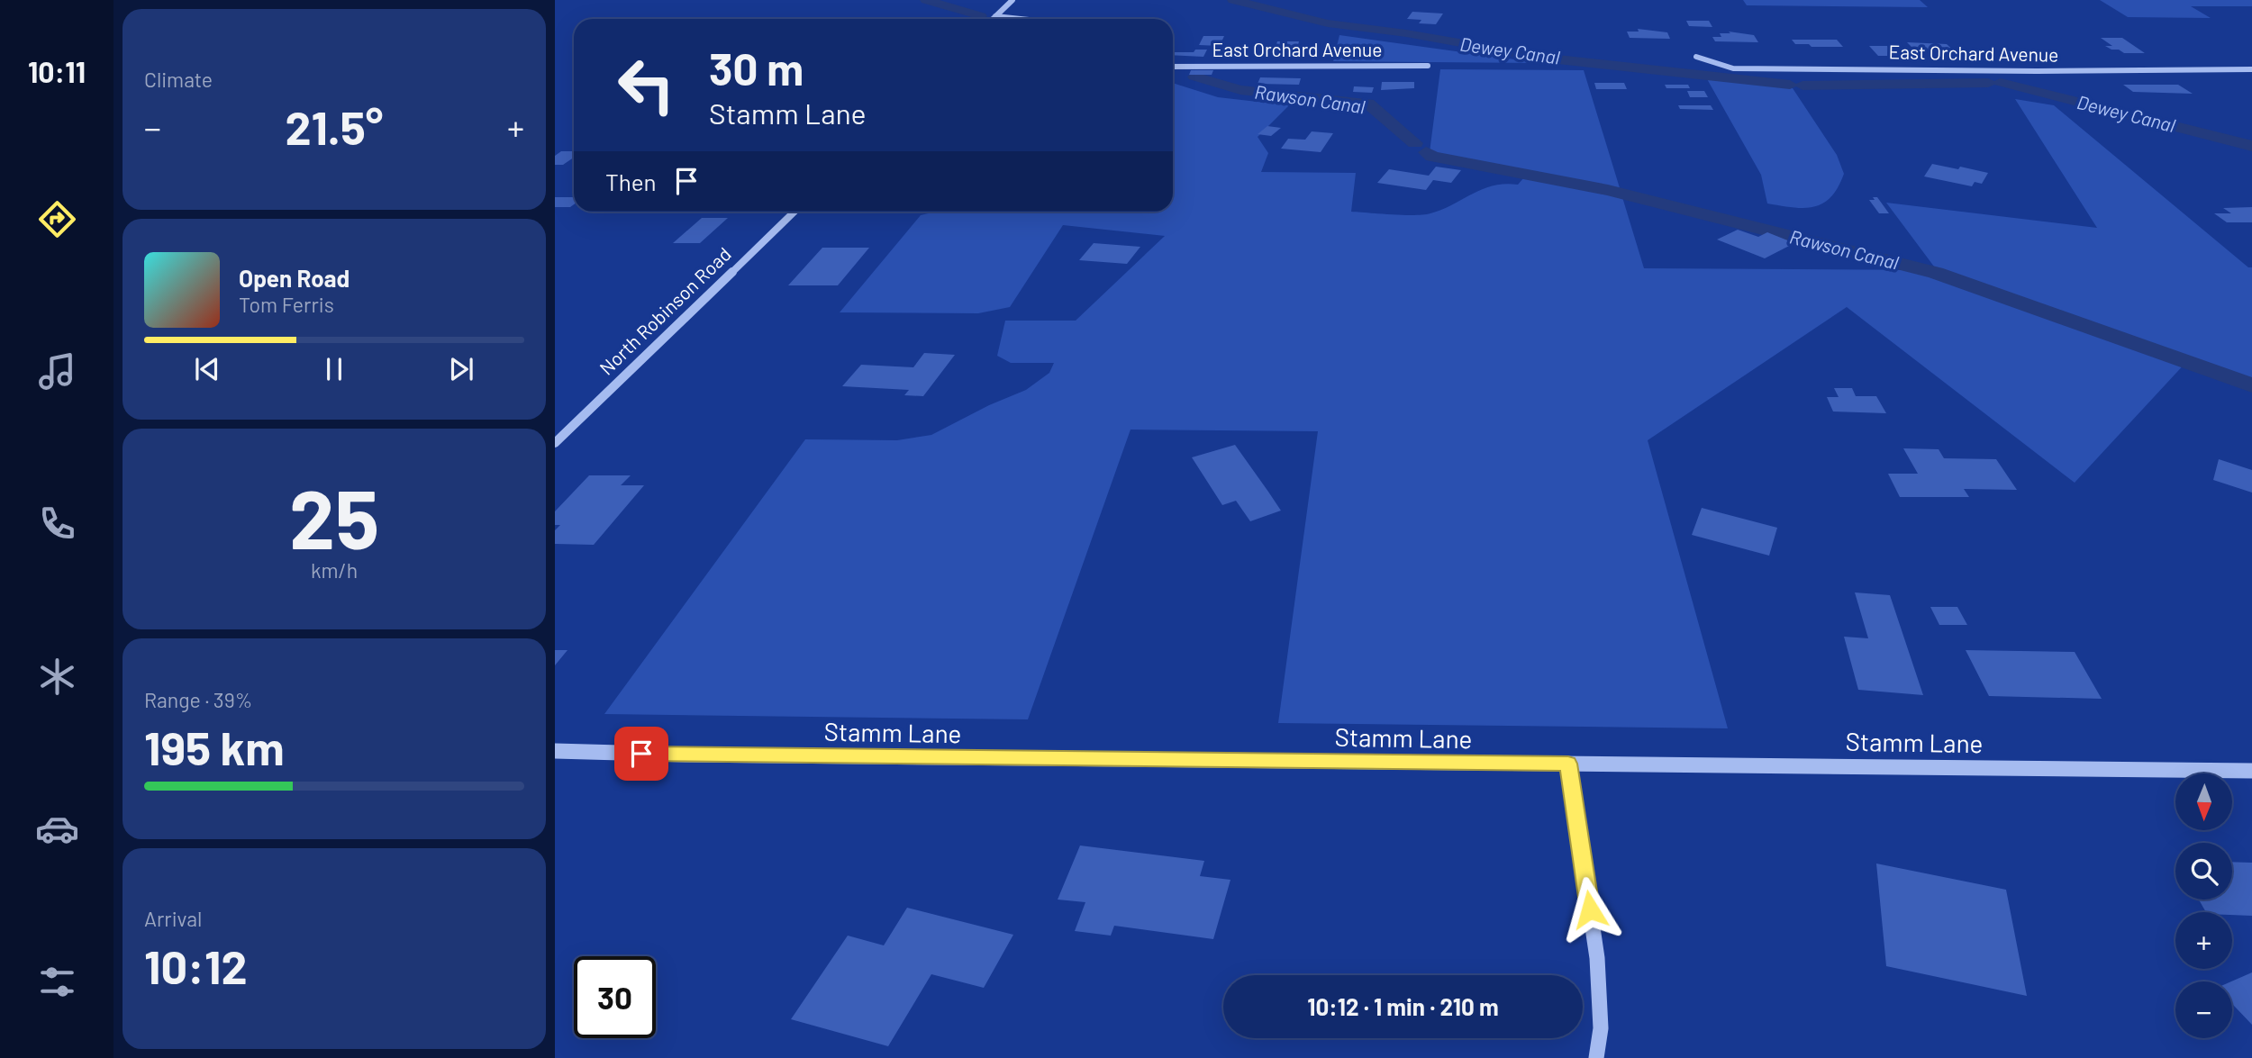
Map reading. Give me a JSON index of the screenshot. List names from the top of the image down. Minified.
{"streets":{"street":["East Orchard Avenue","North Robinson Road","Stamm Lane"]},"water":["Dewey Canal","Rawson Canal"],"north":"bottom","page":{"tabs":"10:11","tile":["Climate",["25","km/h"],["Range · 39%","195 km"],["Arrival","10:12"]],"turn":["30 m","Stamm Lane"],"heat":["−","21.5°","+"],"then":"Then","song":["Open Road","Tom Ferris"],"map_buttons":["+","−"],"limit":"30","trip":"10:12 · 1 min · 210 m"}}
